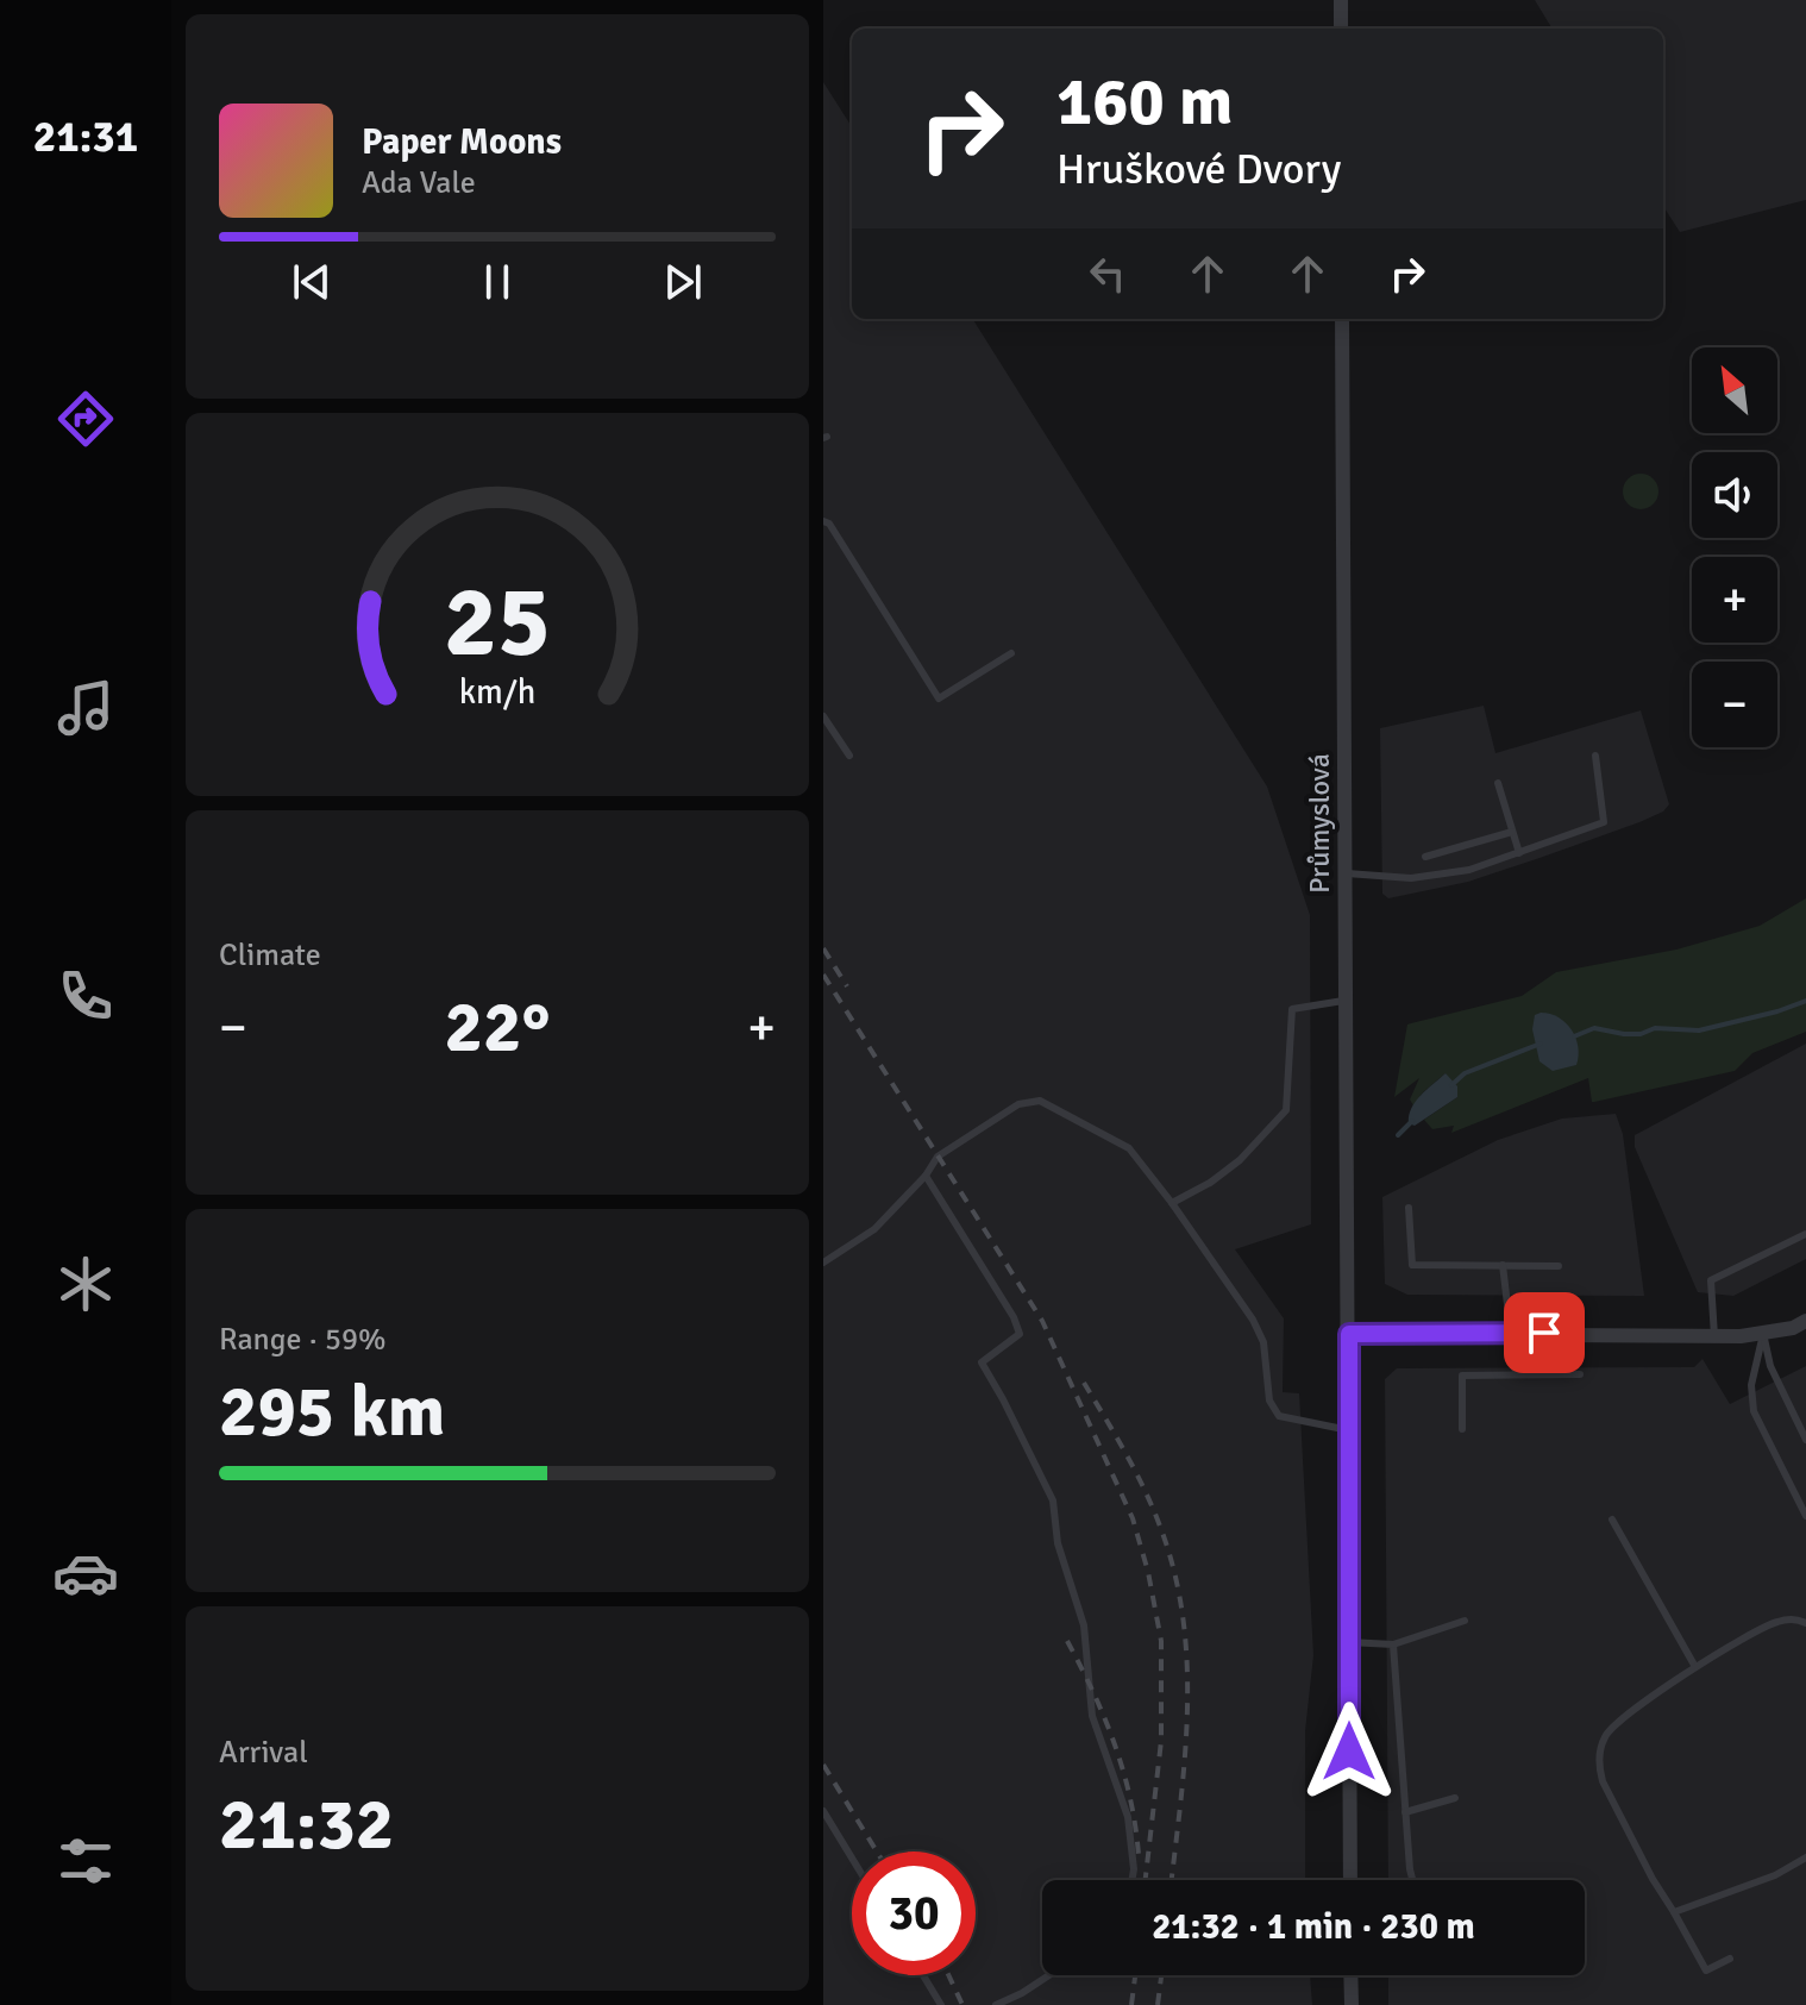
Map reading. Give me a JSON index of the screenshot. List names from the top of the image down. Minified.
{"streets":{"street":["Průmyslová"]},"north":"top left","page":{"tabs":"21:31","turn":["160 m","Hruškové Dvory"],"song":["Paper Moons","Ada Vale"],"map_buttons":["+","−"],"tile":["Climate",["Range · 59%","295 km"],["Arrival","21:32"]],"heat":["−","22°","+"],"limit":"30","trip":"21:32 · 1 min · 230 m","gauge":["25","km/h"]}}
